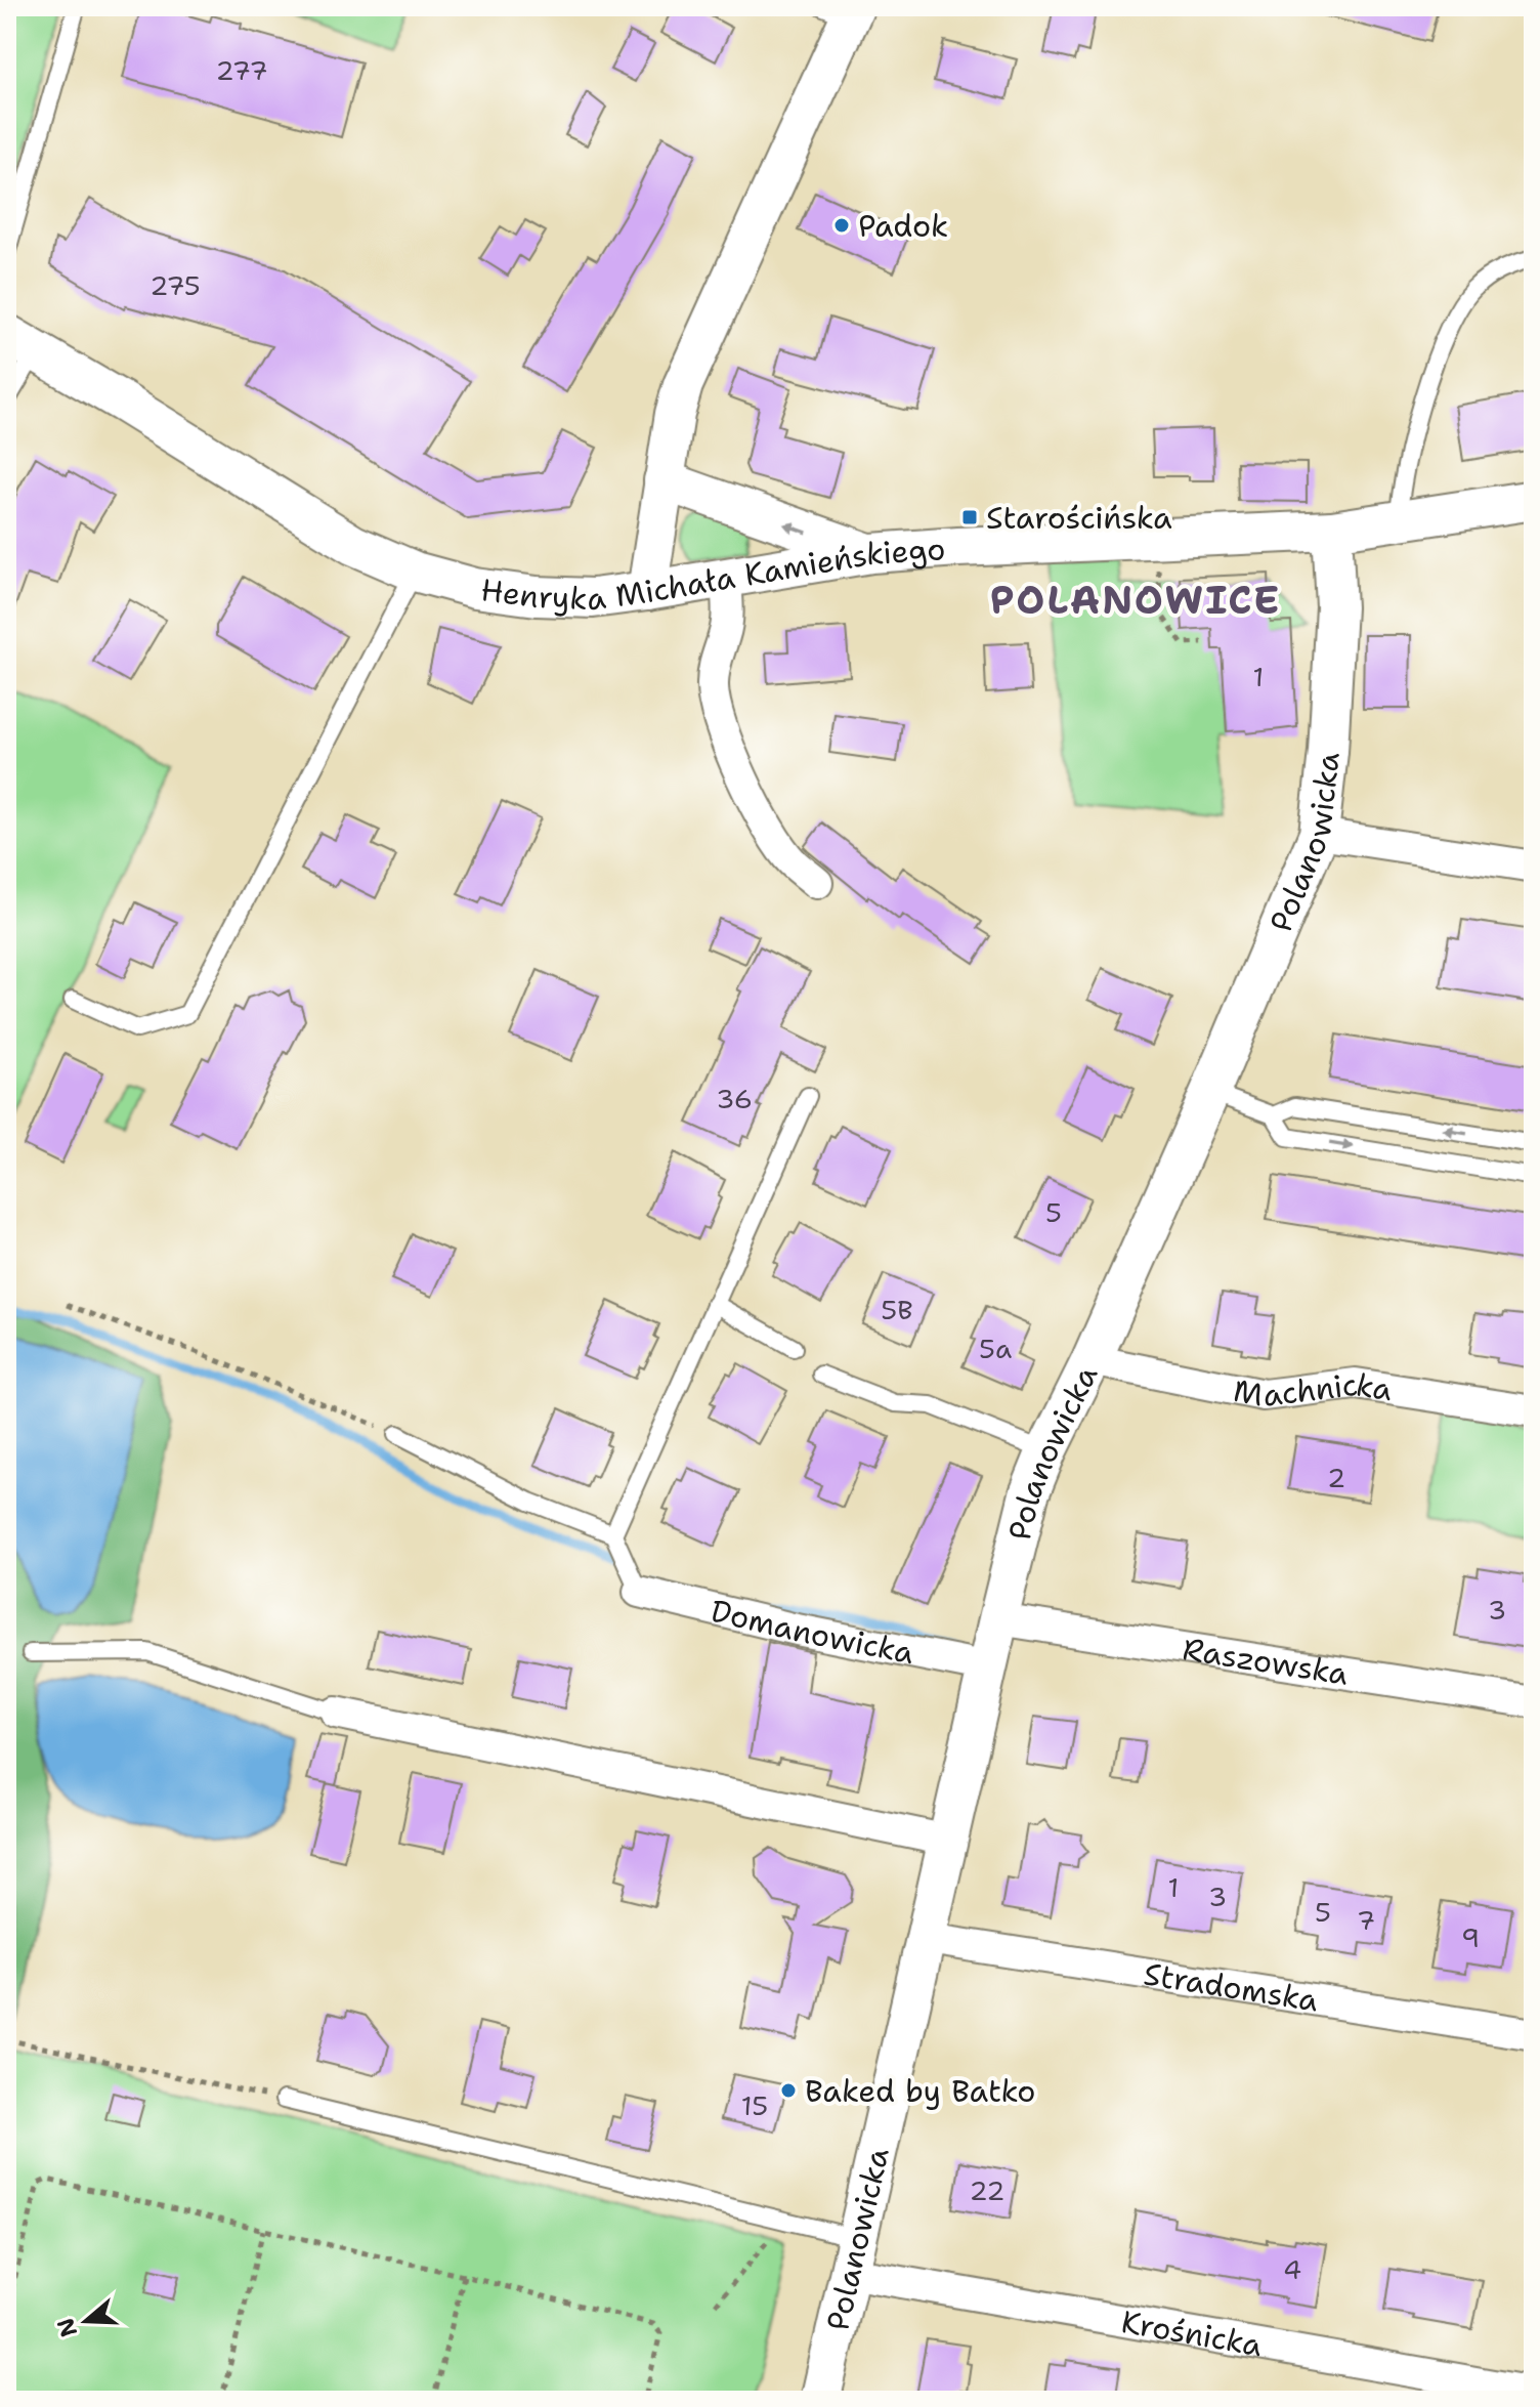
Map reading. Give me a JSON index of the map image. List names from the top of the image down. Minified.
{"streets":{"street":["Henryka Michała Kamieńskiego","Polanowicka","Machnicka","Domanowicka","Raszowska","Stradomska","Krośnicka"]},"crossings":[["Henryka Michała Kamieńskiego","Polanowicka"],["Polanowicka","Machnicka"],["Polanowicka","Domanowicka"],["Polanowicka","Raszowska"],["Polanowicka","Stradomska"],["Polanowicka","Krośnicka"]],"districts":["POLANOWICE"],"places":{"other":["Padok","Baked by Batko"],"transit":["Starościńska"]},"house_numbers":["277","275","1","36","5","5B","5a","2","3","1","3","5","7","9","15","22","4"],"north":"left"}
